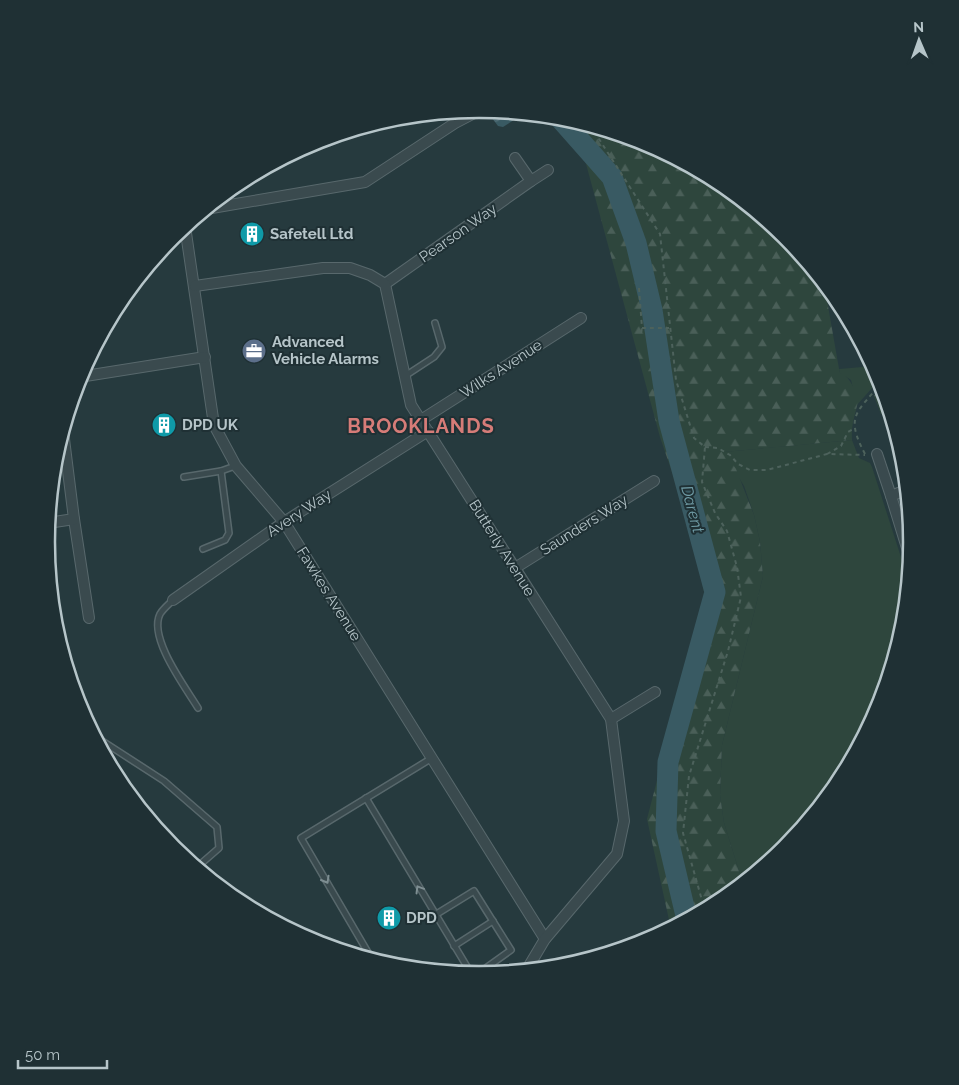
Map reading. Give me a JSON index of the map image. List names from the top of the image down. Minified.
{"streets":{"street":["Pearson Way","Wilks Avenue","Avery Way","Saunders Way","Butterly Avenue","Fawkes Avenue"]},"crossings":[["Pearson Way","Butterly Avenue"],["Wilks Avenue","Butterly Avenue"],["Avery Way","Butterly Avenue"],["Avery Way","Fawkes Avenue"],["Saunders Way","Butterly Avenue"],["Butterly Avenue","Fawkes Avenue"]],"districts":["BROOKLANDS"],"water":["Darent"],"places":{"building":["Safetell Ltd","DPD UK","DPD"],"office":["Advanced Vehicle Alarms"]},"scale_bar":"50 m","north":"top"}
